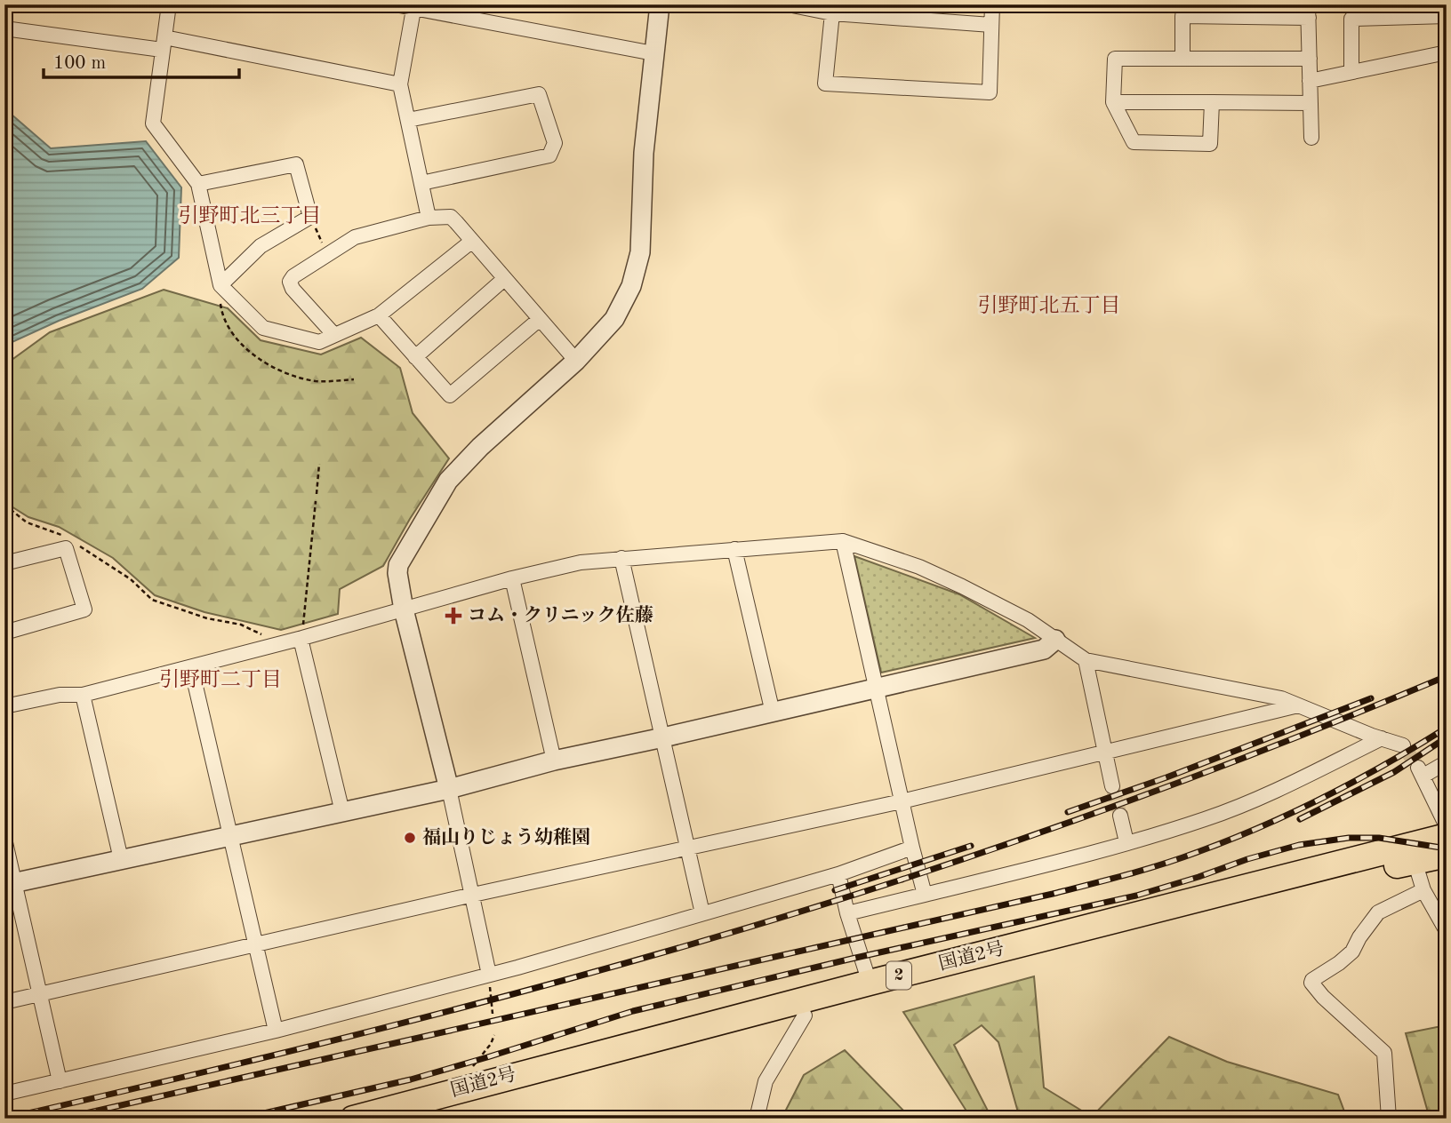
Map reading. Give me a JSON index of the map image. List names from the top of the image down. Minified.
{"streets":{"highway":["国道2号","2"]},"districts":["引野町北三丁目","引野町北五丁目","引野町二丁目"],"places":{"health":["コム・クリニック佐藤"],"other":["福山りじょう幼稚園"]},"scale_bar":"100 m"}
